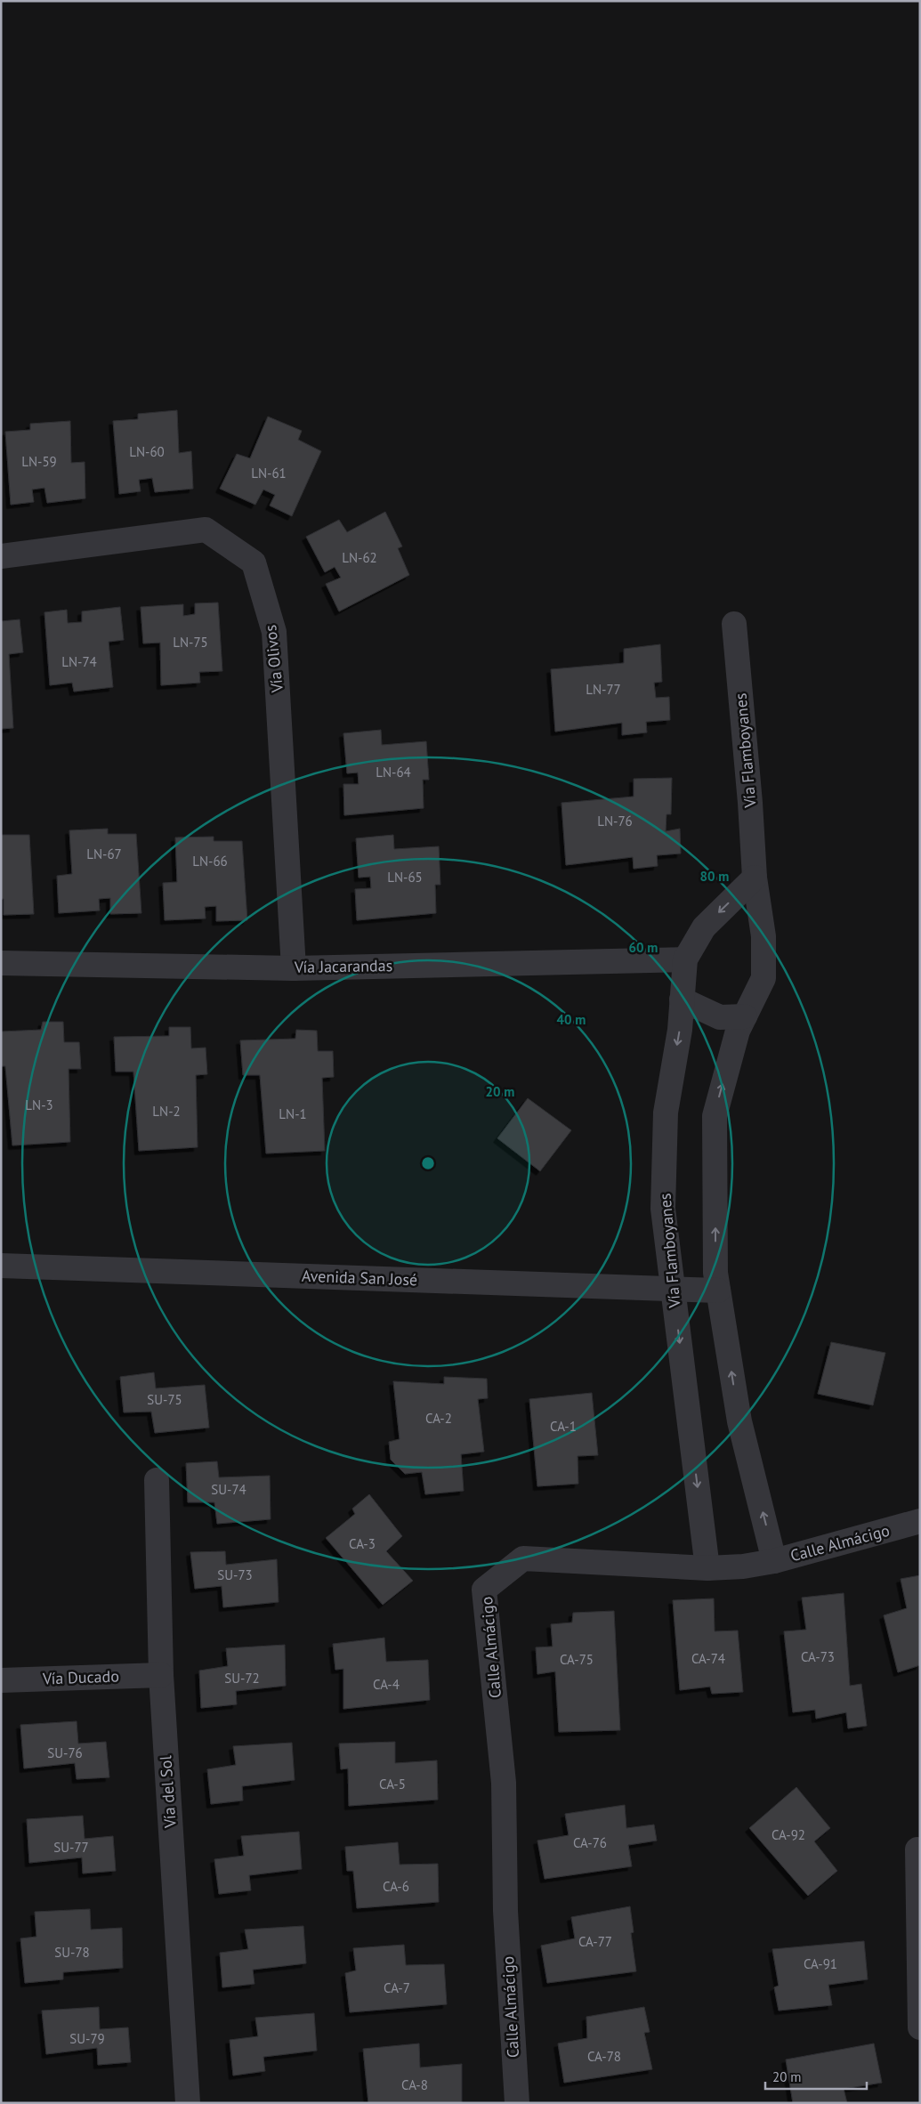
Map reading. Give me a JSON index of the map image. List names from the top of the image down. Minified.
{"streets":{"street":["Vía Olivos","Vía Flamboyanes","Vía Jacarandas","Avenida San José","Calle Almácigo","Vía Ducado","Vía del Sol"]},"crossings":[["Vía Olivos","Vía Jacarandas"],["Vía Flamboyanes","Vía Jacarandas"],["Vía Flamboyanes","Avenida San José"],["Vía Flamboyanes","Calle Almácigo"],["Vía Ducado","Vía del Sol"]],"house_numbers":["LN-60","LN-59","LN-61","LN-62","LN-75","LN-74","LN-77","LN-64","LN-76","LN-67","LN-66","LN-65","LN-3","LN-2","LN-1","SU-75","CA-2","CA-1","SU-74","CA-3","SU-73","CA-73","CA-74","CA-75","SU-72","CA-4","SU-76","CA-5","CA-92","CA-76","SU-77","CA-6","CA-77","SU-78","CA-91","CA-7","SU-79","CA-78","CA-8"],"scale_bar":"20 m","rings":["80 m","60 m","40 m","20 m"]}
